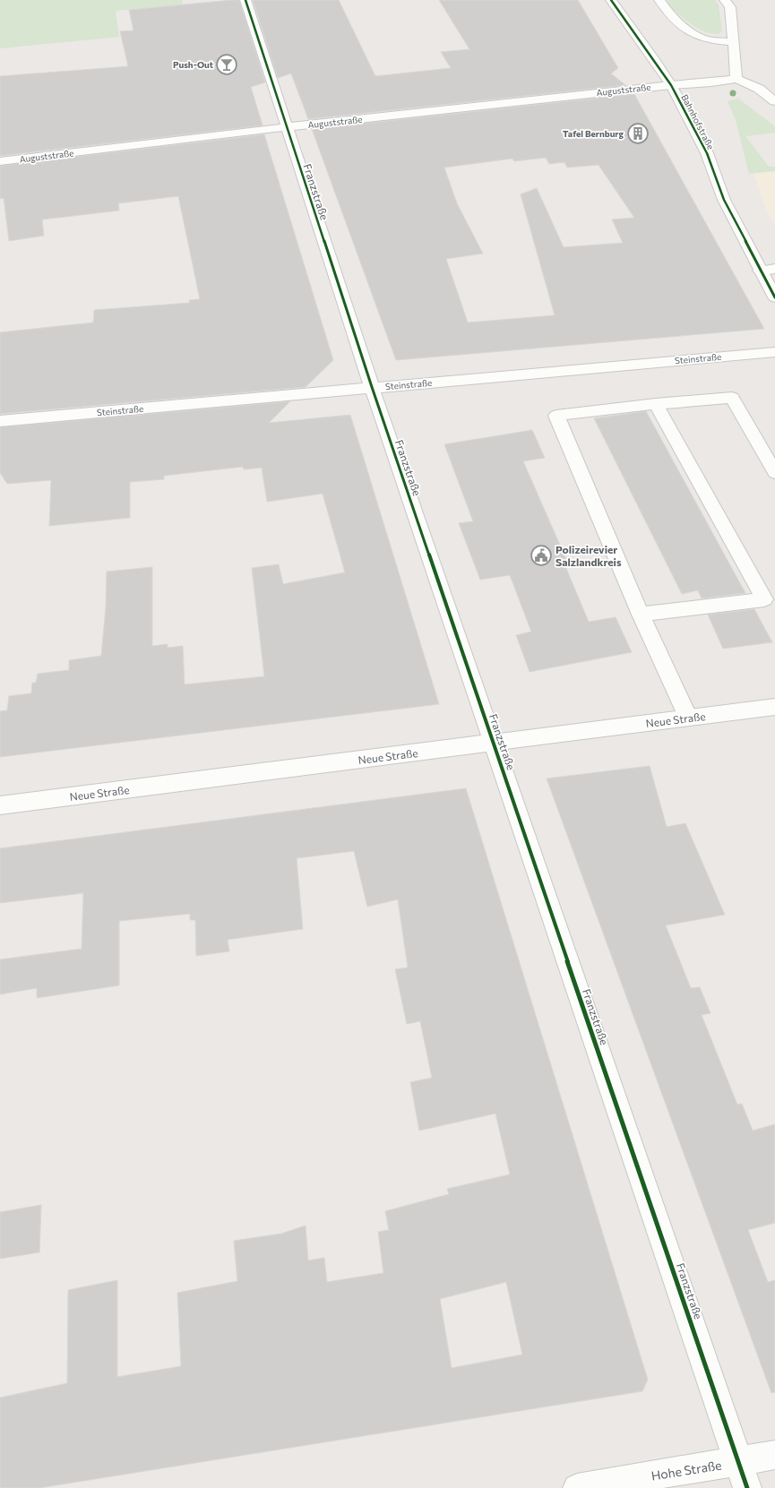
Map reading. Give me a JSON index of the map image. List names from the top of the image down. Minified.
{"streets":{"street":["Auguststraße","Bahnhofstraße","Franzstraße","Steinstraße","Neue Straße","Hohe Straße"]},"crossings":[["Auguststraße","Bahnhofstraße"],["Auguststraße","Franzstraße"],["Franzstraße","Steinstraße"],["Franzstraße","Neue Straße"],["Franzstraße","Hohe Straße"]],"places":{"bar":["Push-Out"],"building":["Tafel Bernburg"],"public building":["Polizeirevier Salzlandkreis"]}}
